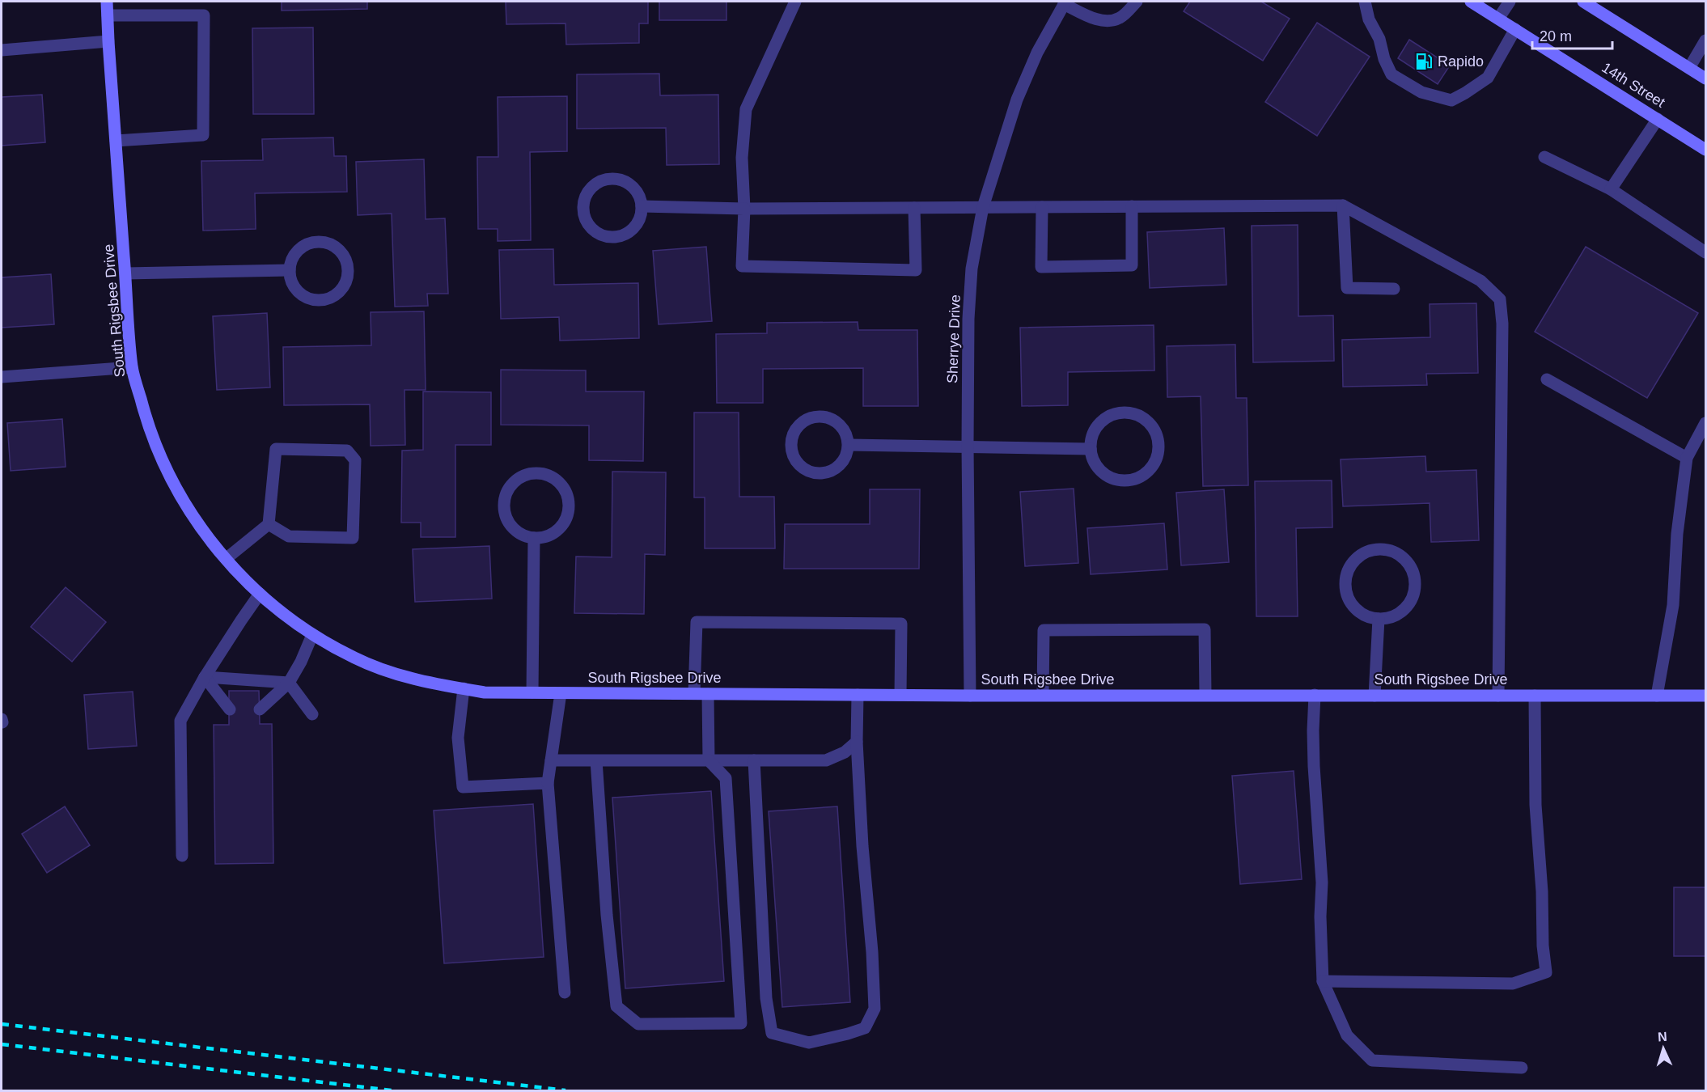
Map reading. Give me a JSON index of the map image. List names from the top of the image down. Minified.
{"streets":{"street":["14th Street","South Rigsbee Drive","Sherrye Drive"]},"crossings":[["South Rigsbee Drive","Sherrye Drive"]],"places":{"fuel station":["Rapido"]},"scale_bar":"20 m","north":"top"}
